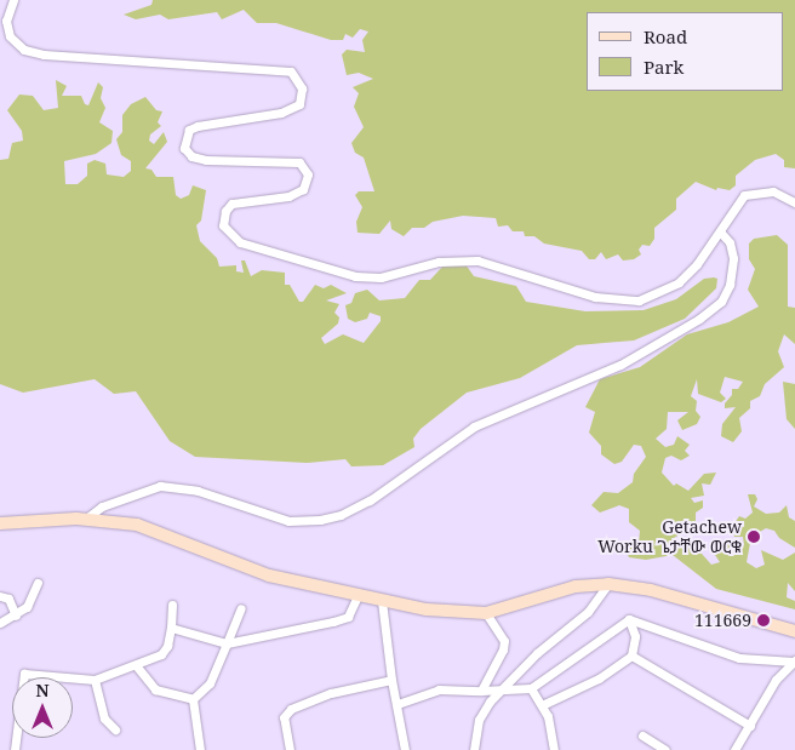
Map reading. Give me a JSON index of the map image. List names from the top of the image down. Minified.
{"places":["Getachew Worku ጌታቸው ወርቁ","111669"],"legend":["Road","Park"],"north":"top"}
